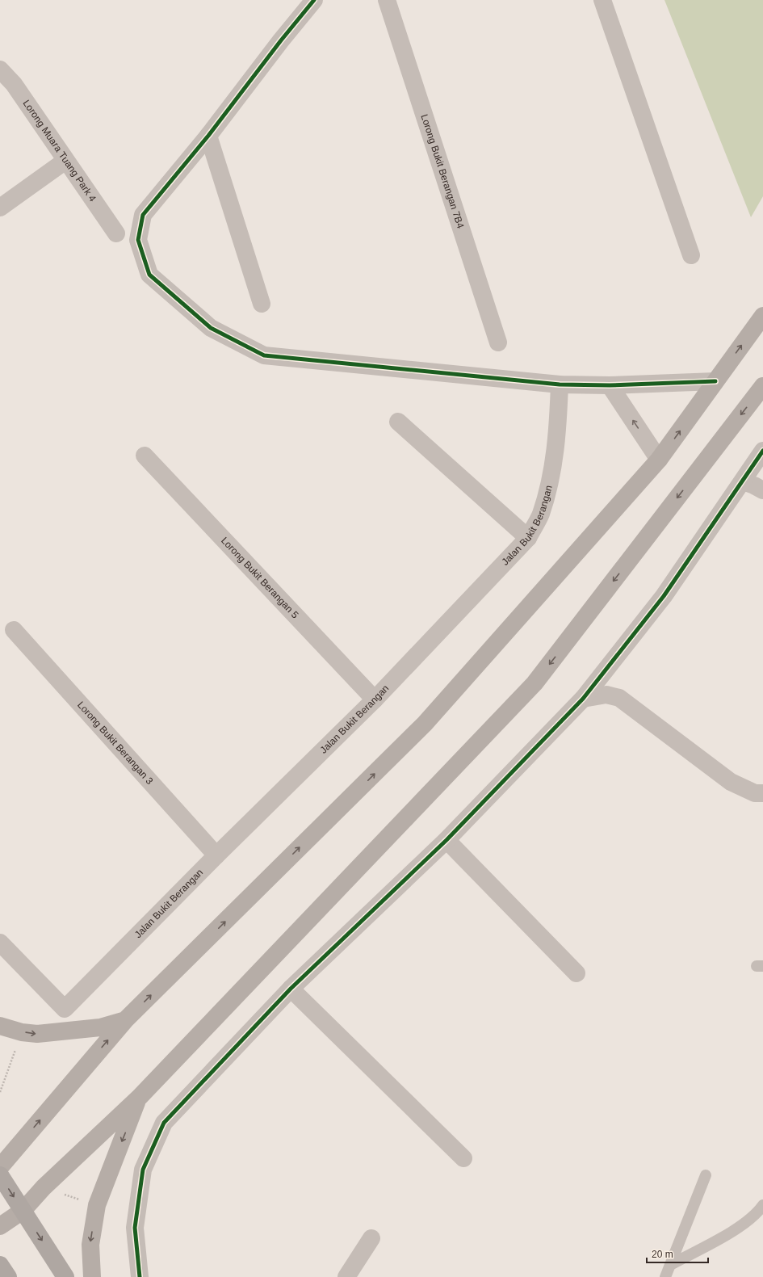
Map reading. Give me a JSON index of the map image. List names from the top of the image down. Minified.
{"streets":{"street":["Lorong Muara Tuang Park 4","Lorong Bukit Berangan 7B4","Jalan Bukit Berangan","Lorong Bukit Berangan 5","Lorong Bukit Berangan 3"]},"crossings":[["Jalan Bukit Berangan","Lorong Bukit Berangan 5"],["Jalan Bukit Berangan","Lorong Bukit Berangan 3"]],"scale_bar":"20 m"}
